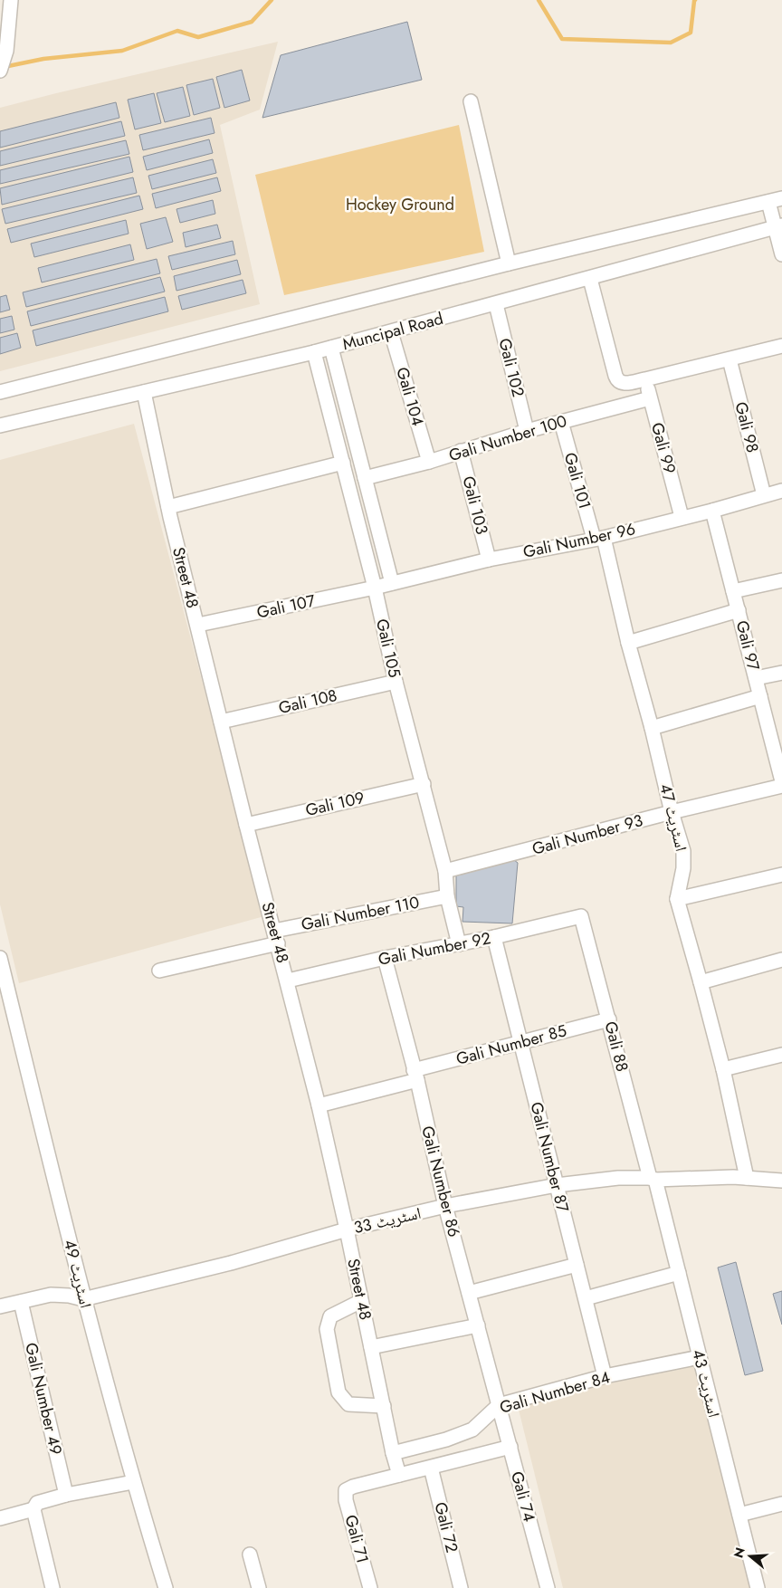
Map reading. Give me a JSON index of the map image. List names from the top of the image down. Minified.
{"streets":{"street":["Muncipal Road","Gali 102","Gali 104","Gali 98","Gali Number 100","Gali 99","Gali 101","Gali 103","Gali Number 96","Street 48","Gali 107","Gali 97","Gali 105","Gali 108","Gali 109","اسٹریٹ 47","Gali Number 93","Gali Number 110","Gali Number 92","Gali Number 85","Gali 88","Gali Number 87","Gali Number 86","اسٹریٹ 33","اسٹریٹ 49","اسٹریٹ 43","Gali Number 84","Gali Number 49","Gali 74","Gali 72","Gali 71"]},"crossings":[["Muncipal Road","Gali 102"],["Muncipal Road","Gali 104"],["Muncipal Road","Street 48"],["Muncipal Road","Gali 105"],["Gali 102","Gali Number 100"],["Gali 104","Gali Number 100"],["Gali 98","Gali Number 96"],["Gali Number 100","Gali 99"],["Gali Number 100","Gali 101"],["Gali Number 100","Gali 103"],["Gali 99","Gali Number 96"],["Gali 101","Gali Number 96"],["Gali 101","اسٹریٹ 47"],["Gali 103","Gali Number 96"],["Gali Number 96","Gali 107"],["Gali Number 96","Gali 97"],["Gali Number 96","Gali 105"],["Gali Number 96","اسٹریٹ 47"],["Street 48","Gali 107"],["Street 48","Gali 108"],["Street 48","Gali 109"],["Street 48","Gali Number 110"],["Street 48","Gali Number 92"],["Street 48","Gali Number 85"],["Street 48","اسٹریٹ 33"],["Street 48","Gali Number 84"],["Street 48","Gali 71"],["Gali 107","Gali 105"],["Gali 105","Gali 108"],["Gali 105","Gali 109"],["Gali 105","Gali Number 93"],["Gali 105","Gali Number 110"],["Gali 105","Gali Number 92"],["اسٹریٹ 47","Gali Number 93"],["اسٹریٹ 47","اسٹریٹ 33"],["Gali Number 92","Gali 88"],["Gali Number 92","Gali Number 87"],["Gali Number 92","Gali Number 86"],["Gali Number 85","Gali 88"],["Gali Number 85","Gali Number 87"],["Gali Number 85","Gali Number 86"],["Gali 88","اسٹریٹ 33"],["Gali 88","اسٹریٹ 43"],["Gali Number 87","اسٹریٹ 33"],["Gali Number 87","Gali Number 84"],["Gali Number 86","اسٹریٹ 33"],["Gali Number 86","Gali Number 84"],["Gali Number 86","Gali 74"],["اسٹریٹ 33","اسٹریٹ 49"],["اسٹریٹ 33","اسٹریٹ 43"],["اسٹریٹ 33","Gali Number 49"],["اسٹریٹ 43","Gali Number 84"],["Gali Number 84","Gali 74"]],"parks":["Hockey Ground"],"north":"left"}
